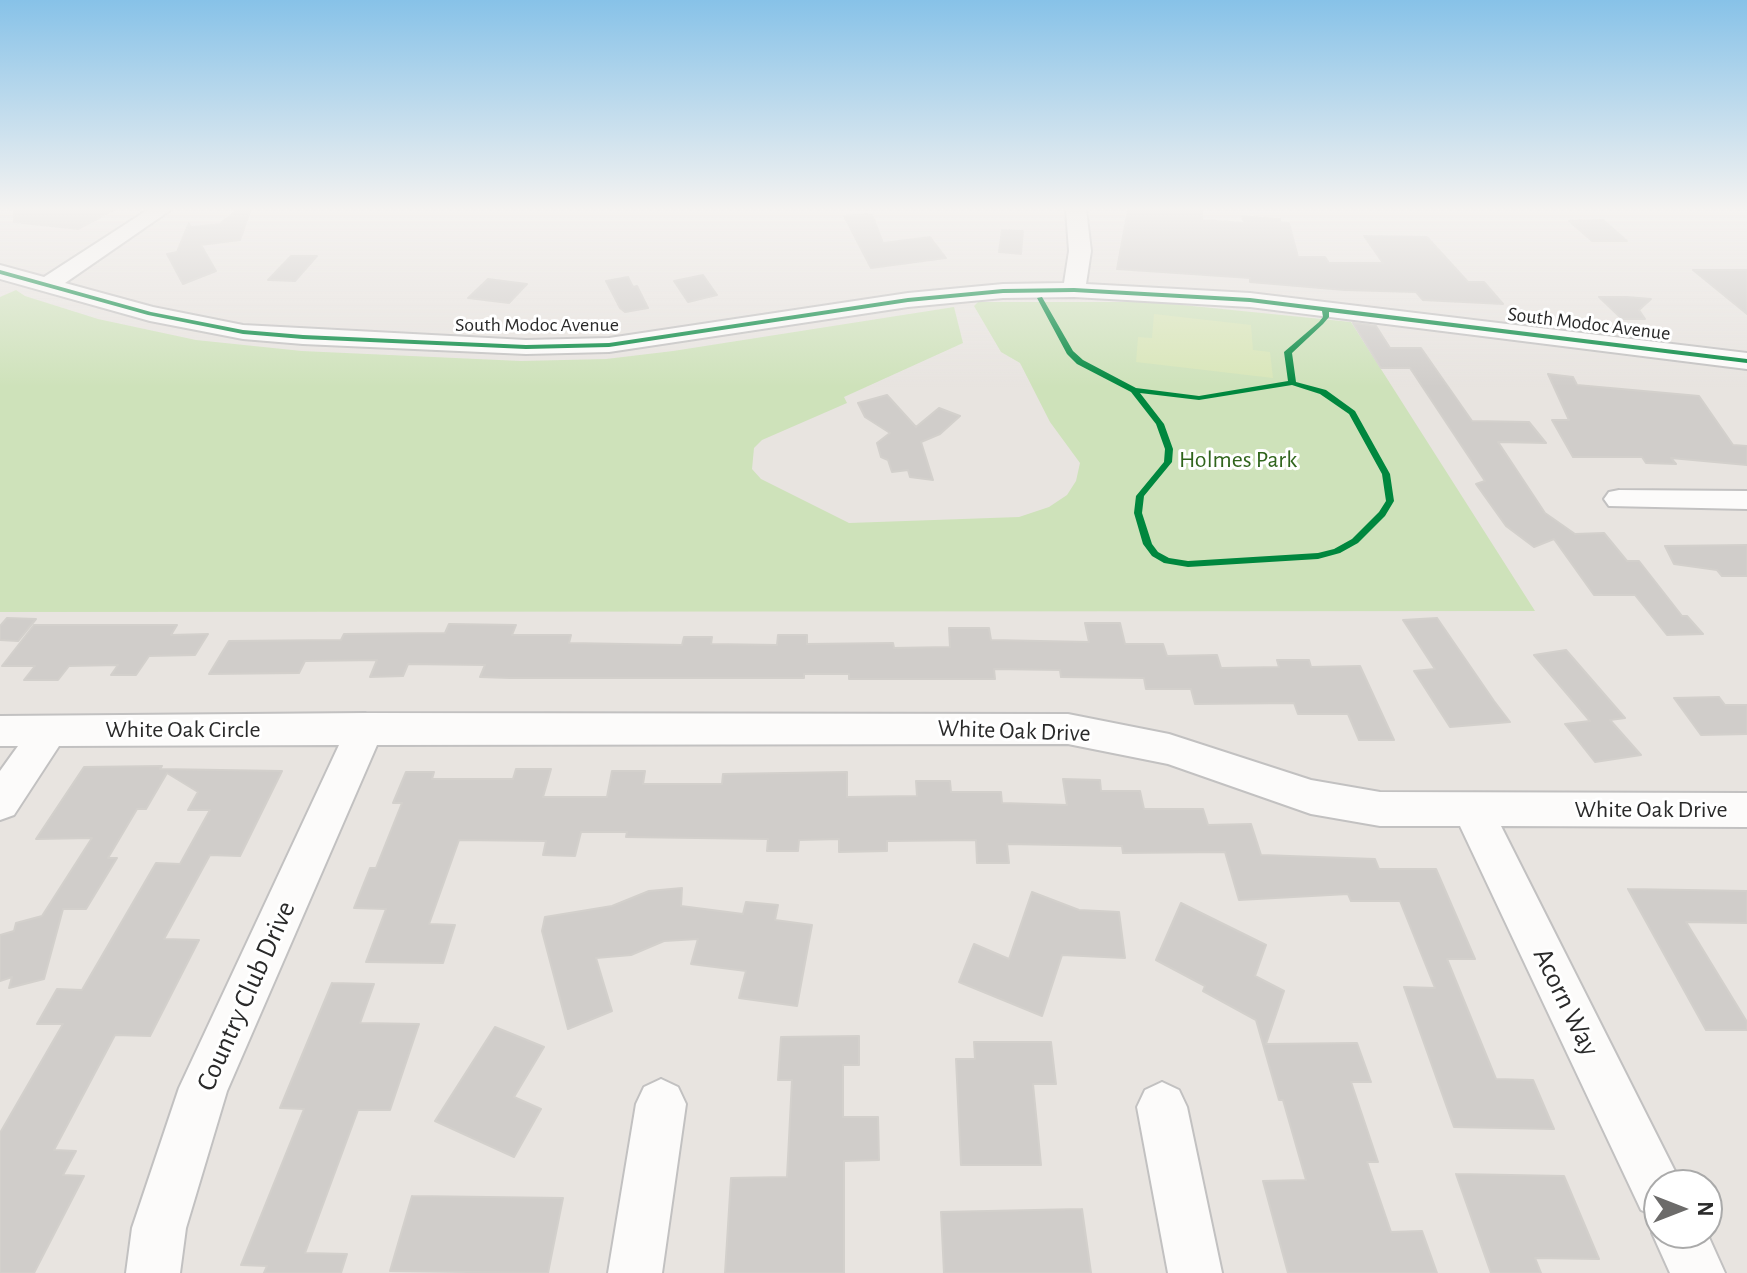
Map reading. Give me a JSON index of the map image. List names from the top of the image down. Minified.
{"streets":{"street":["South Modoc Avenue","White Oak Circle","White Oak Drive","Country Club Drive","Acorn Way"]},"crossings":[["White Oak Circle","White Oak Drive"],["White Oak Circle","Country Club Drive"],["White Oak Drive","Country Club Drive"],["White Oak Drive","Acorn Way"]],"parks":["Holmes Park"],"north":"right"}
